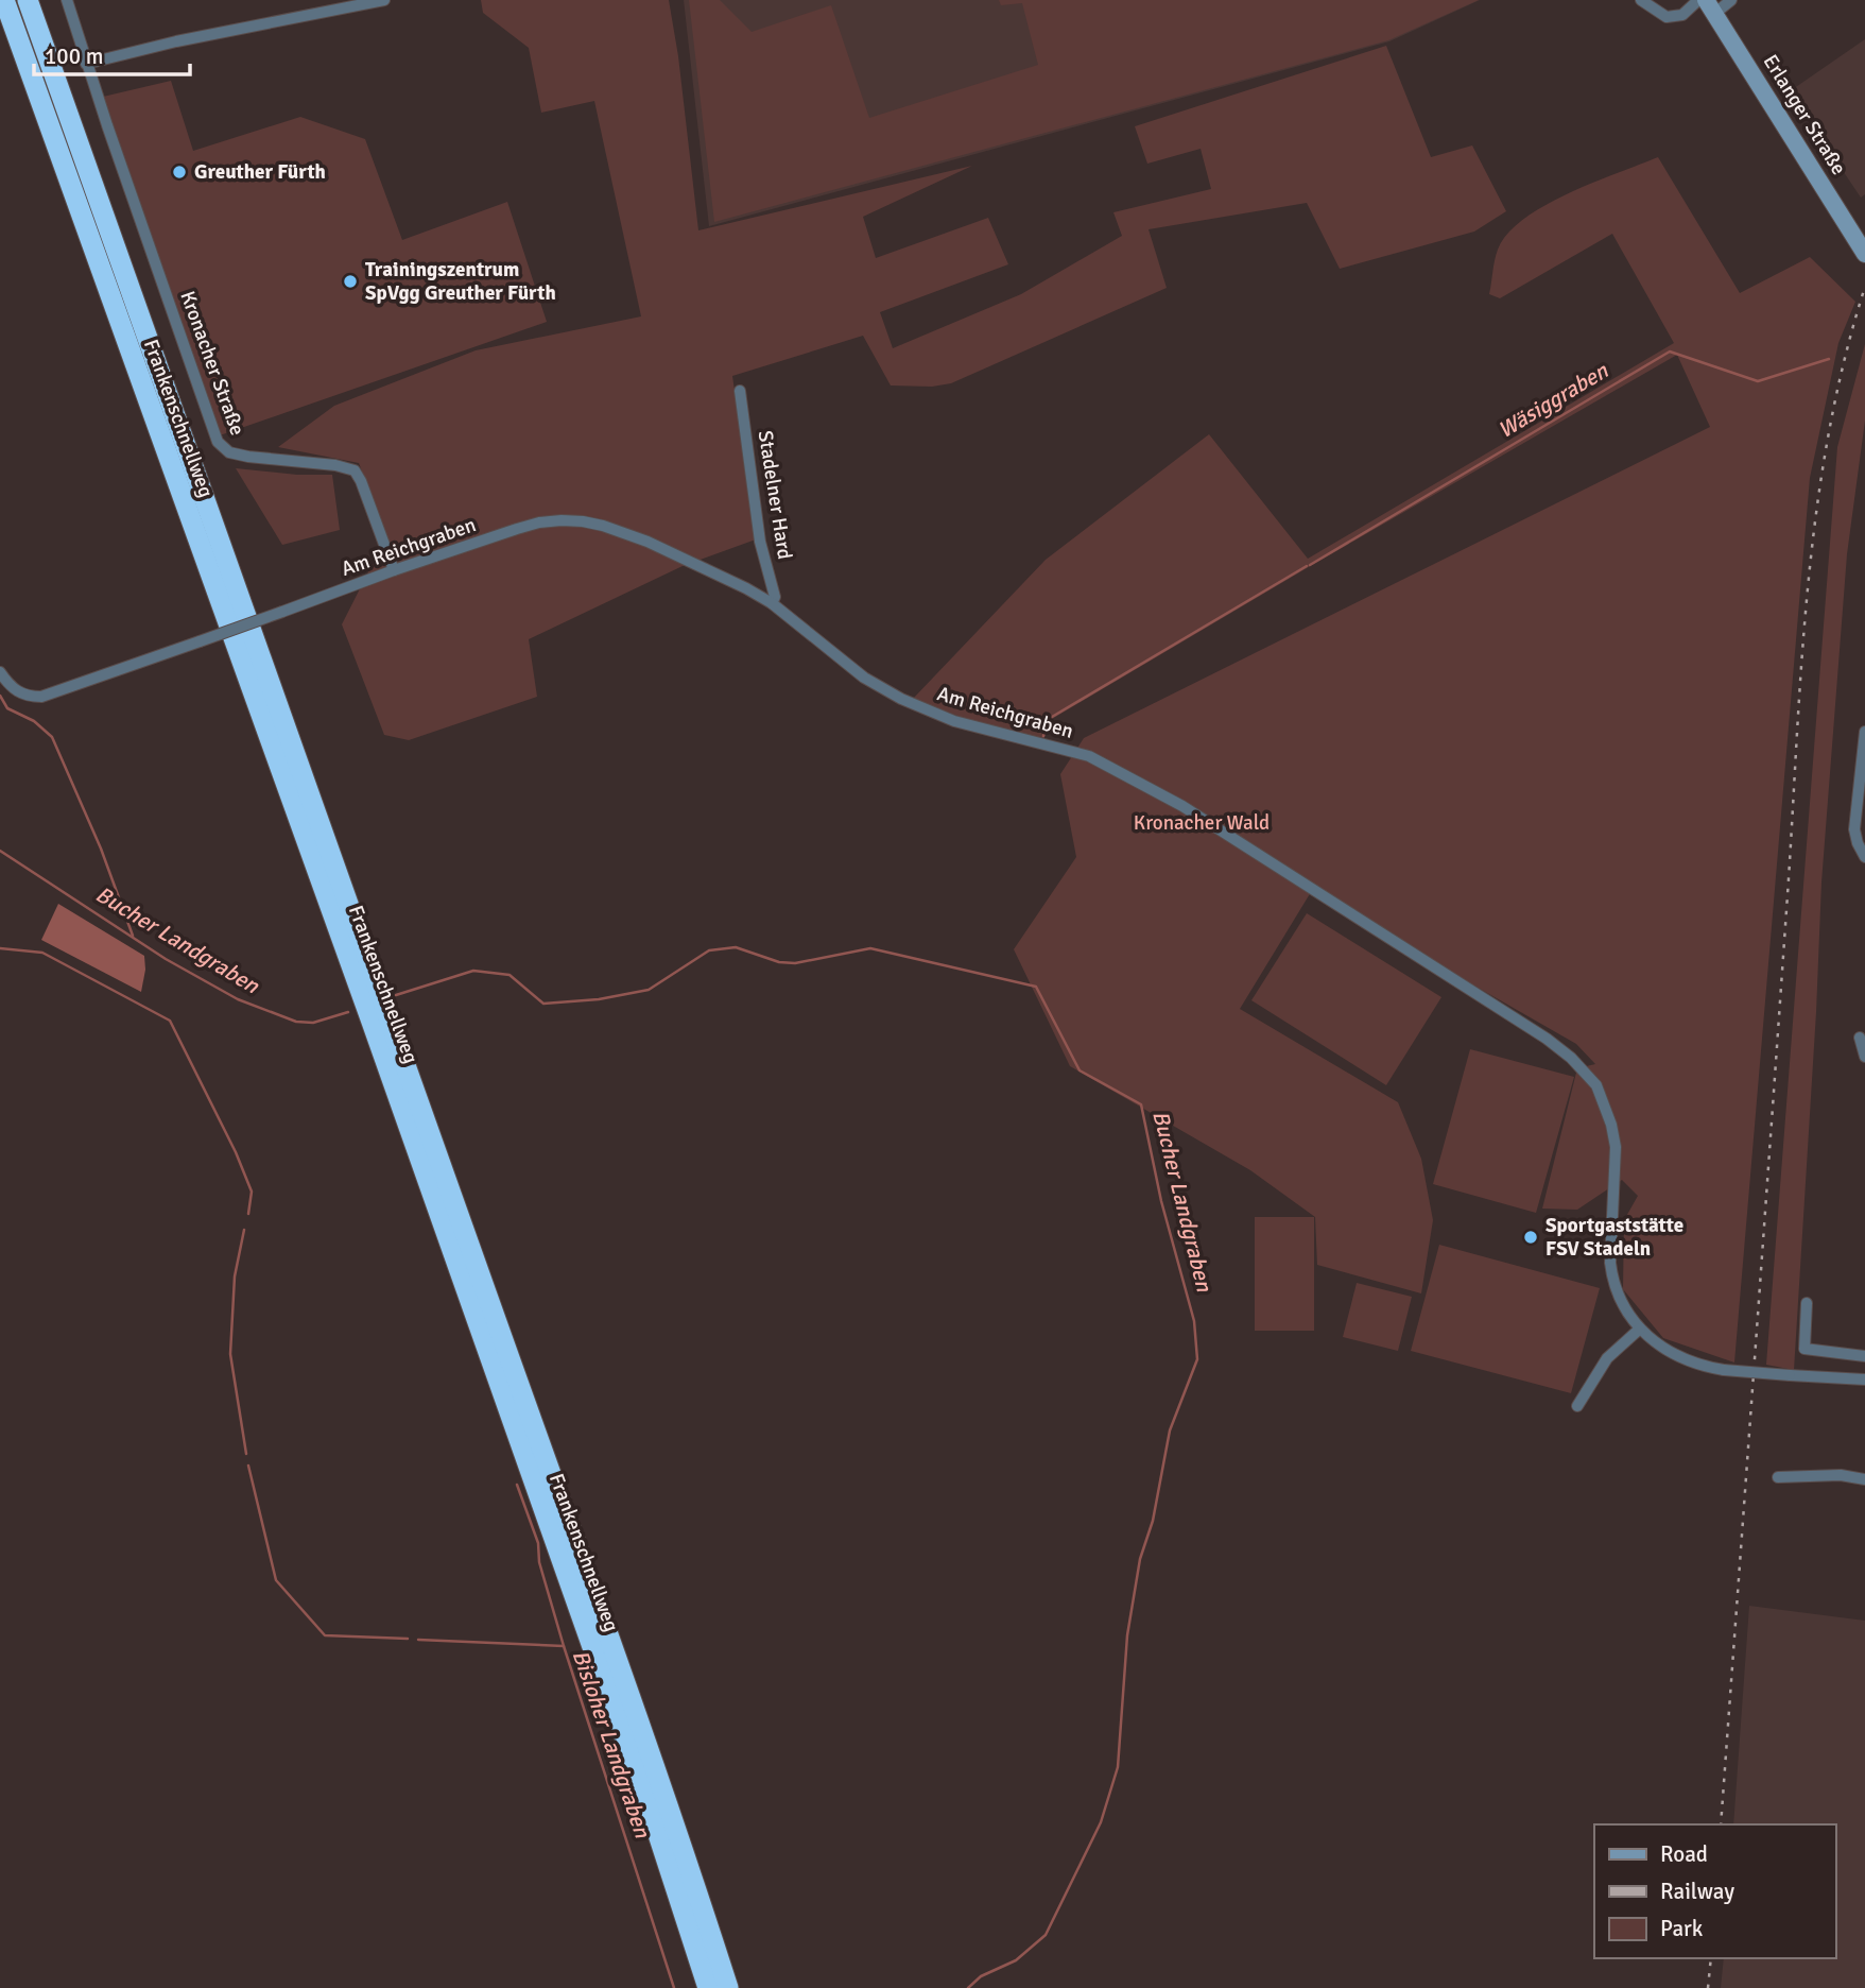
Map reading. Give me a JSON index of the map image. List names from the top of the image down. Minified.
{"streets":{"highway":["Frankenschnellweg"],"main road":["Erlanger Straße"],"street":["Kronacher Straße","Stadelner Hard","Am Reichgraben"]},"crossings":[["Kronacher Straße","Am Reichgraben"],["Stadelner Hard","Am Reichgraben"]],"water":["Wäsiggraben","Bucher Landgraben","Bisloher Landgraben"],"parks":["Kronacher Wald"],"places":["Greuther Fürth","Trainingszentrum SpVgg Greuther Fürth","Sportgaststätte FSV Stadeln"],"legend":["Road","Railway","Park"],"scale_bar":"100 m"}
